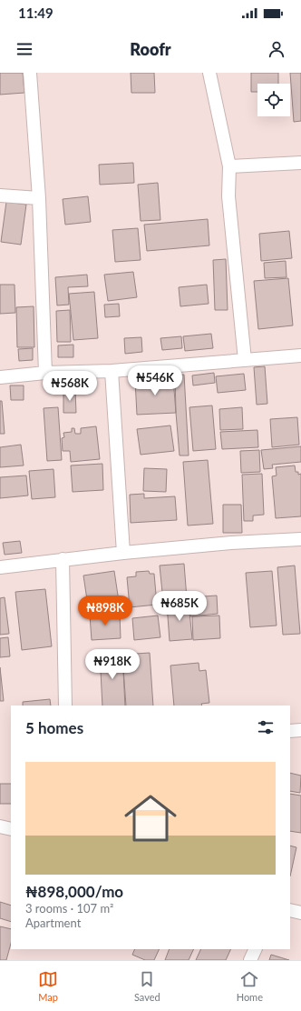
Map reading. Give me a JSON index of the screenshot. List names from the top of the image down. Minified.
{"page":{"status":"11:49","header":"Roofr","price":["₦546K","₦568K","₦685K","₦898K","₦918K"],"heading":"5 homes","list":[{"name":"₦898,000/mo","note":"3 rooms · 107 m² · Apartment"}],"tabs":["Map","Saved","Home"]}}
